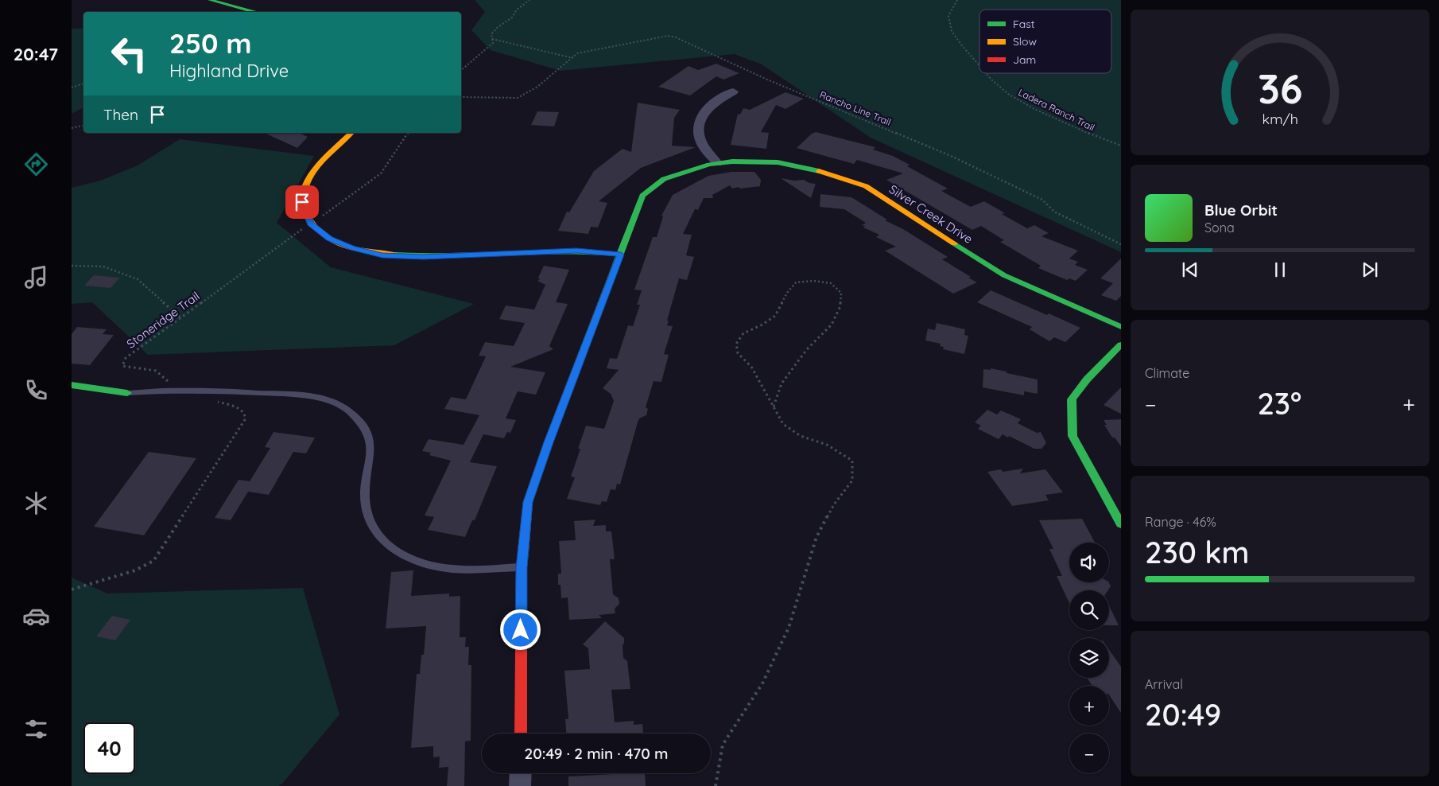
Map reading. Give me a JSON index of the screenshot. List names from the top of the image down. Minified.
{"streets":{"street":["Silver Creek Drive"],"path":["Rancho Line Trail","Ladera Ranch Trail","Stoneridge Trail"]},"legend":["Fast","Slow","Jam"],"page":{"tabs":"20:47","turn":["250 m","Highland Drive"],"then":"Then","song":["Blue Orbit","Sona"],"tile":["Climate",["Range · 46%","230 km"],["Arrival","20:49"]],"heat":["−","23°","+"],"map_buttons":["+","−"],"limit":"40","trip":"20:49 · 2 min · 470 m","gauge":["36","km/h"]}}
